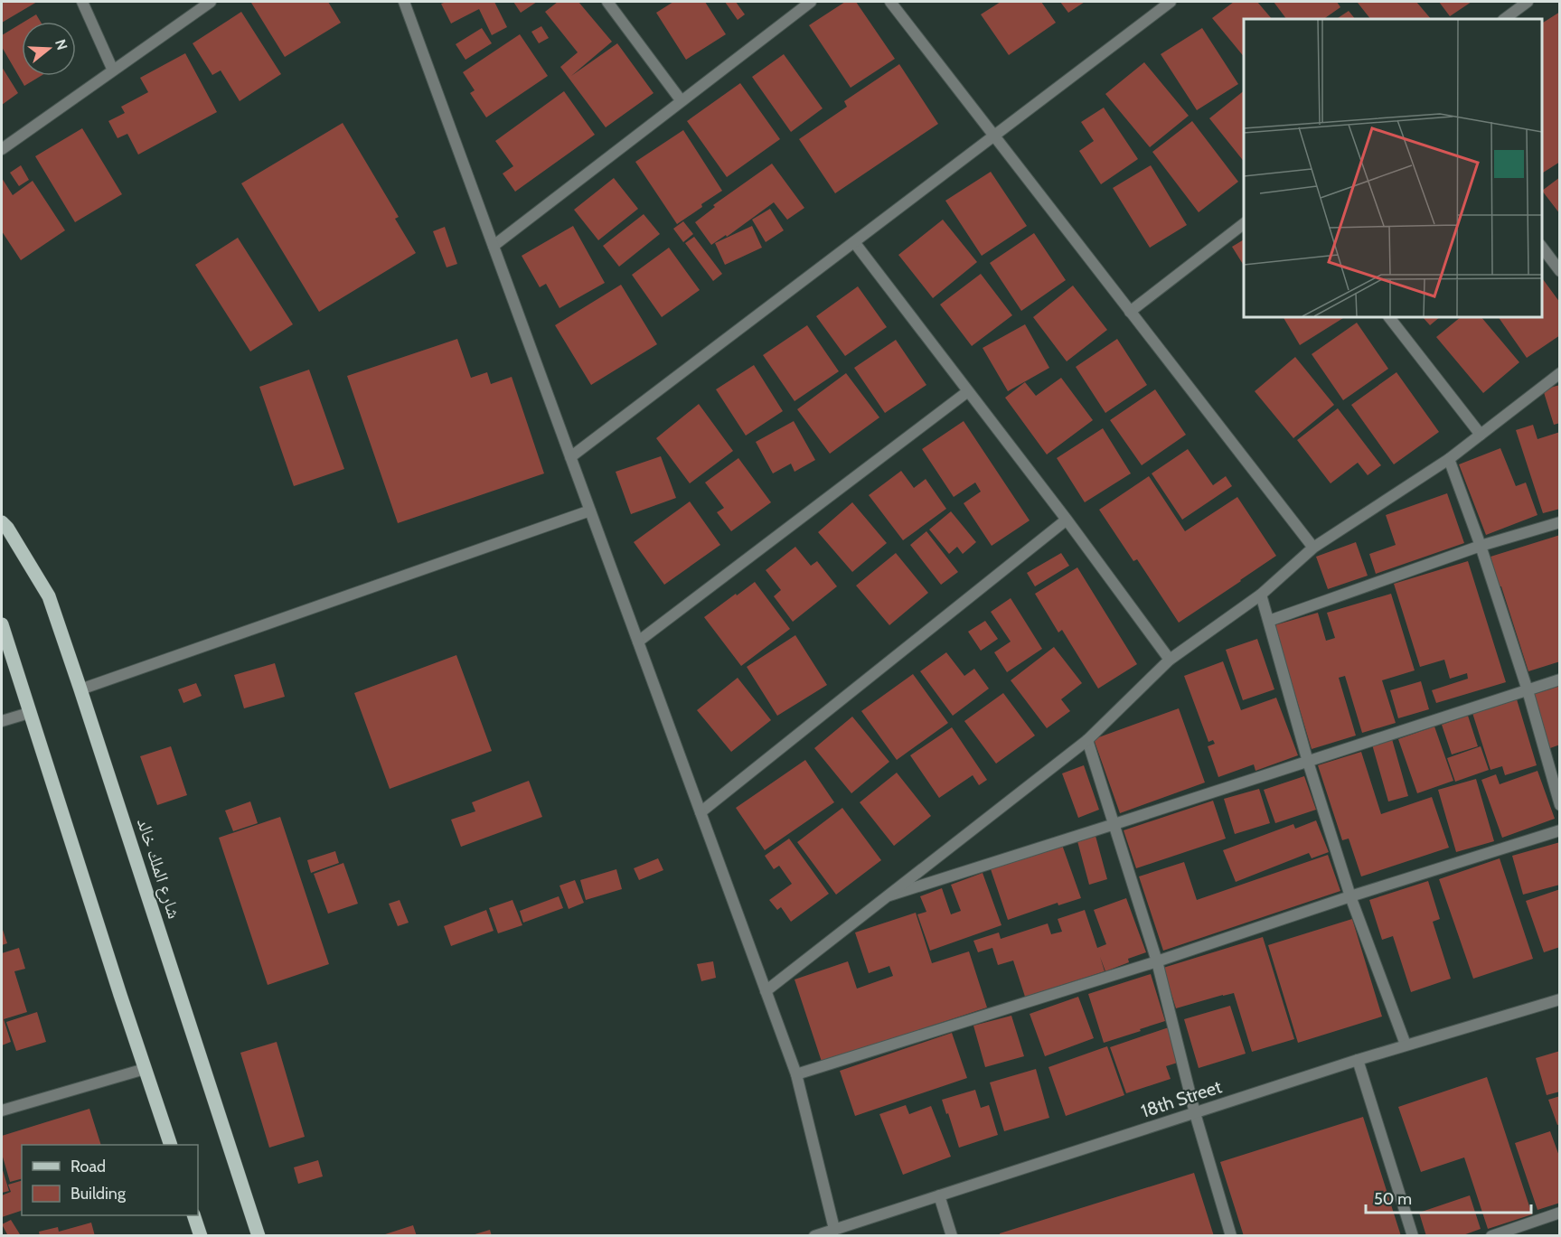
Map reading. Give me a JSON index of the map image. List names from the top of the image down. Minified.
{"streets":{"main road":["شارع الملك خالد"],"street":["18th Street"]},"legend":["Road","Building"],"scale_bar":"50 m","north":"right"}
